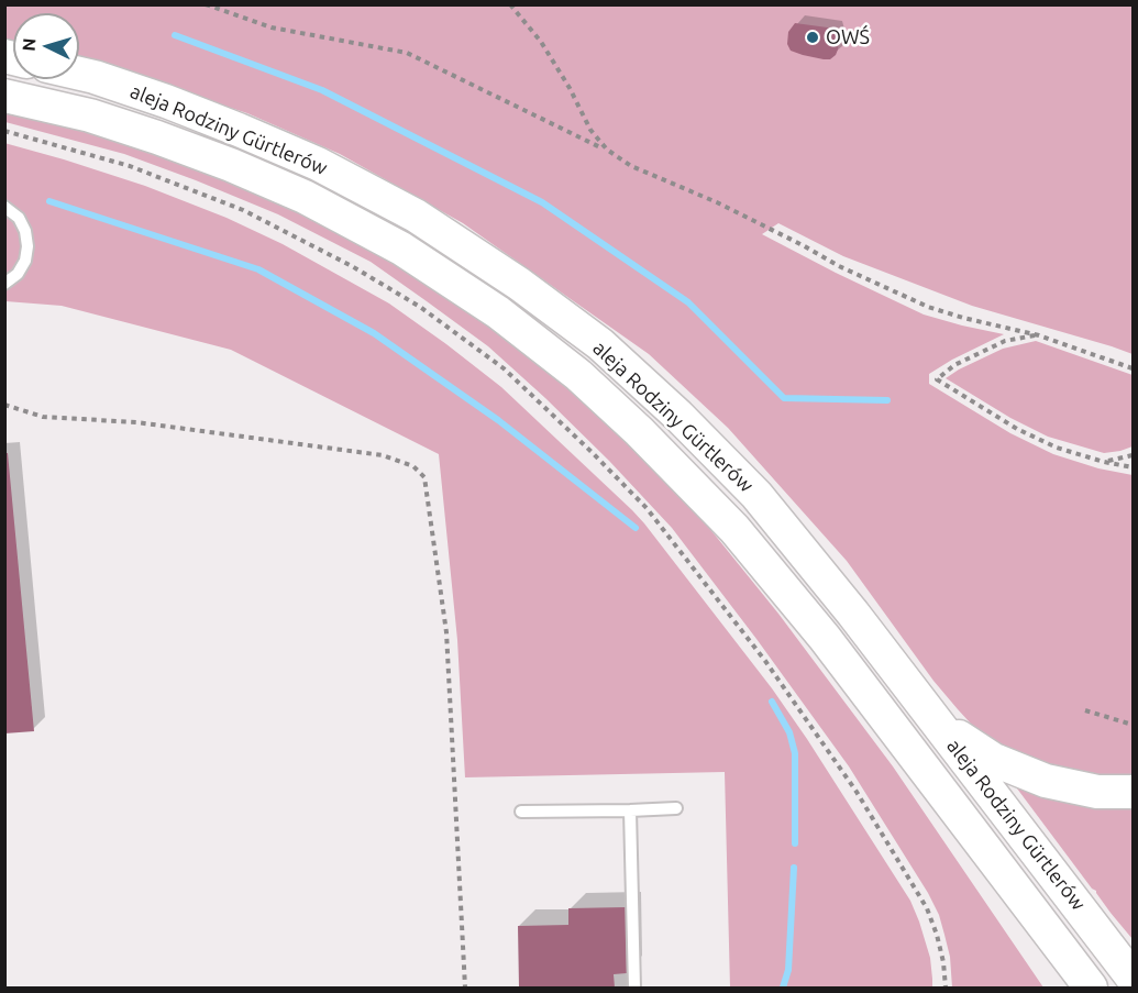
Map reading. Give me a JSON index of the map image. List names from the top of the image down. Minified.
{"streets":{"main road":["aleja Rodziny Gürtlerów"]},"places":["OWŚ"],"north":"left"}
